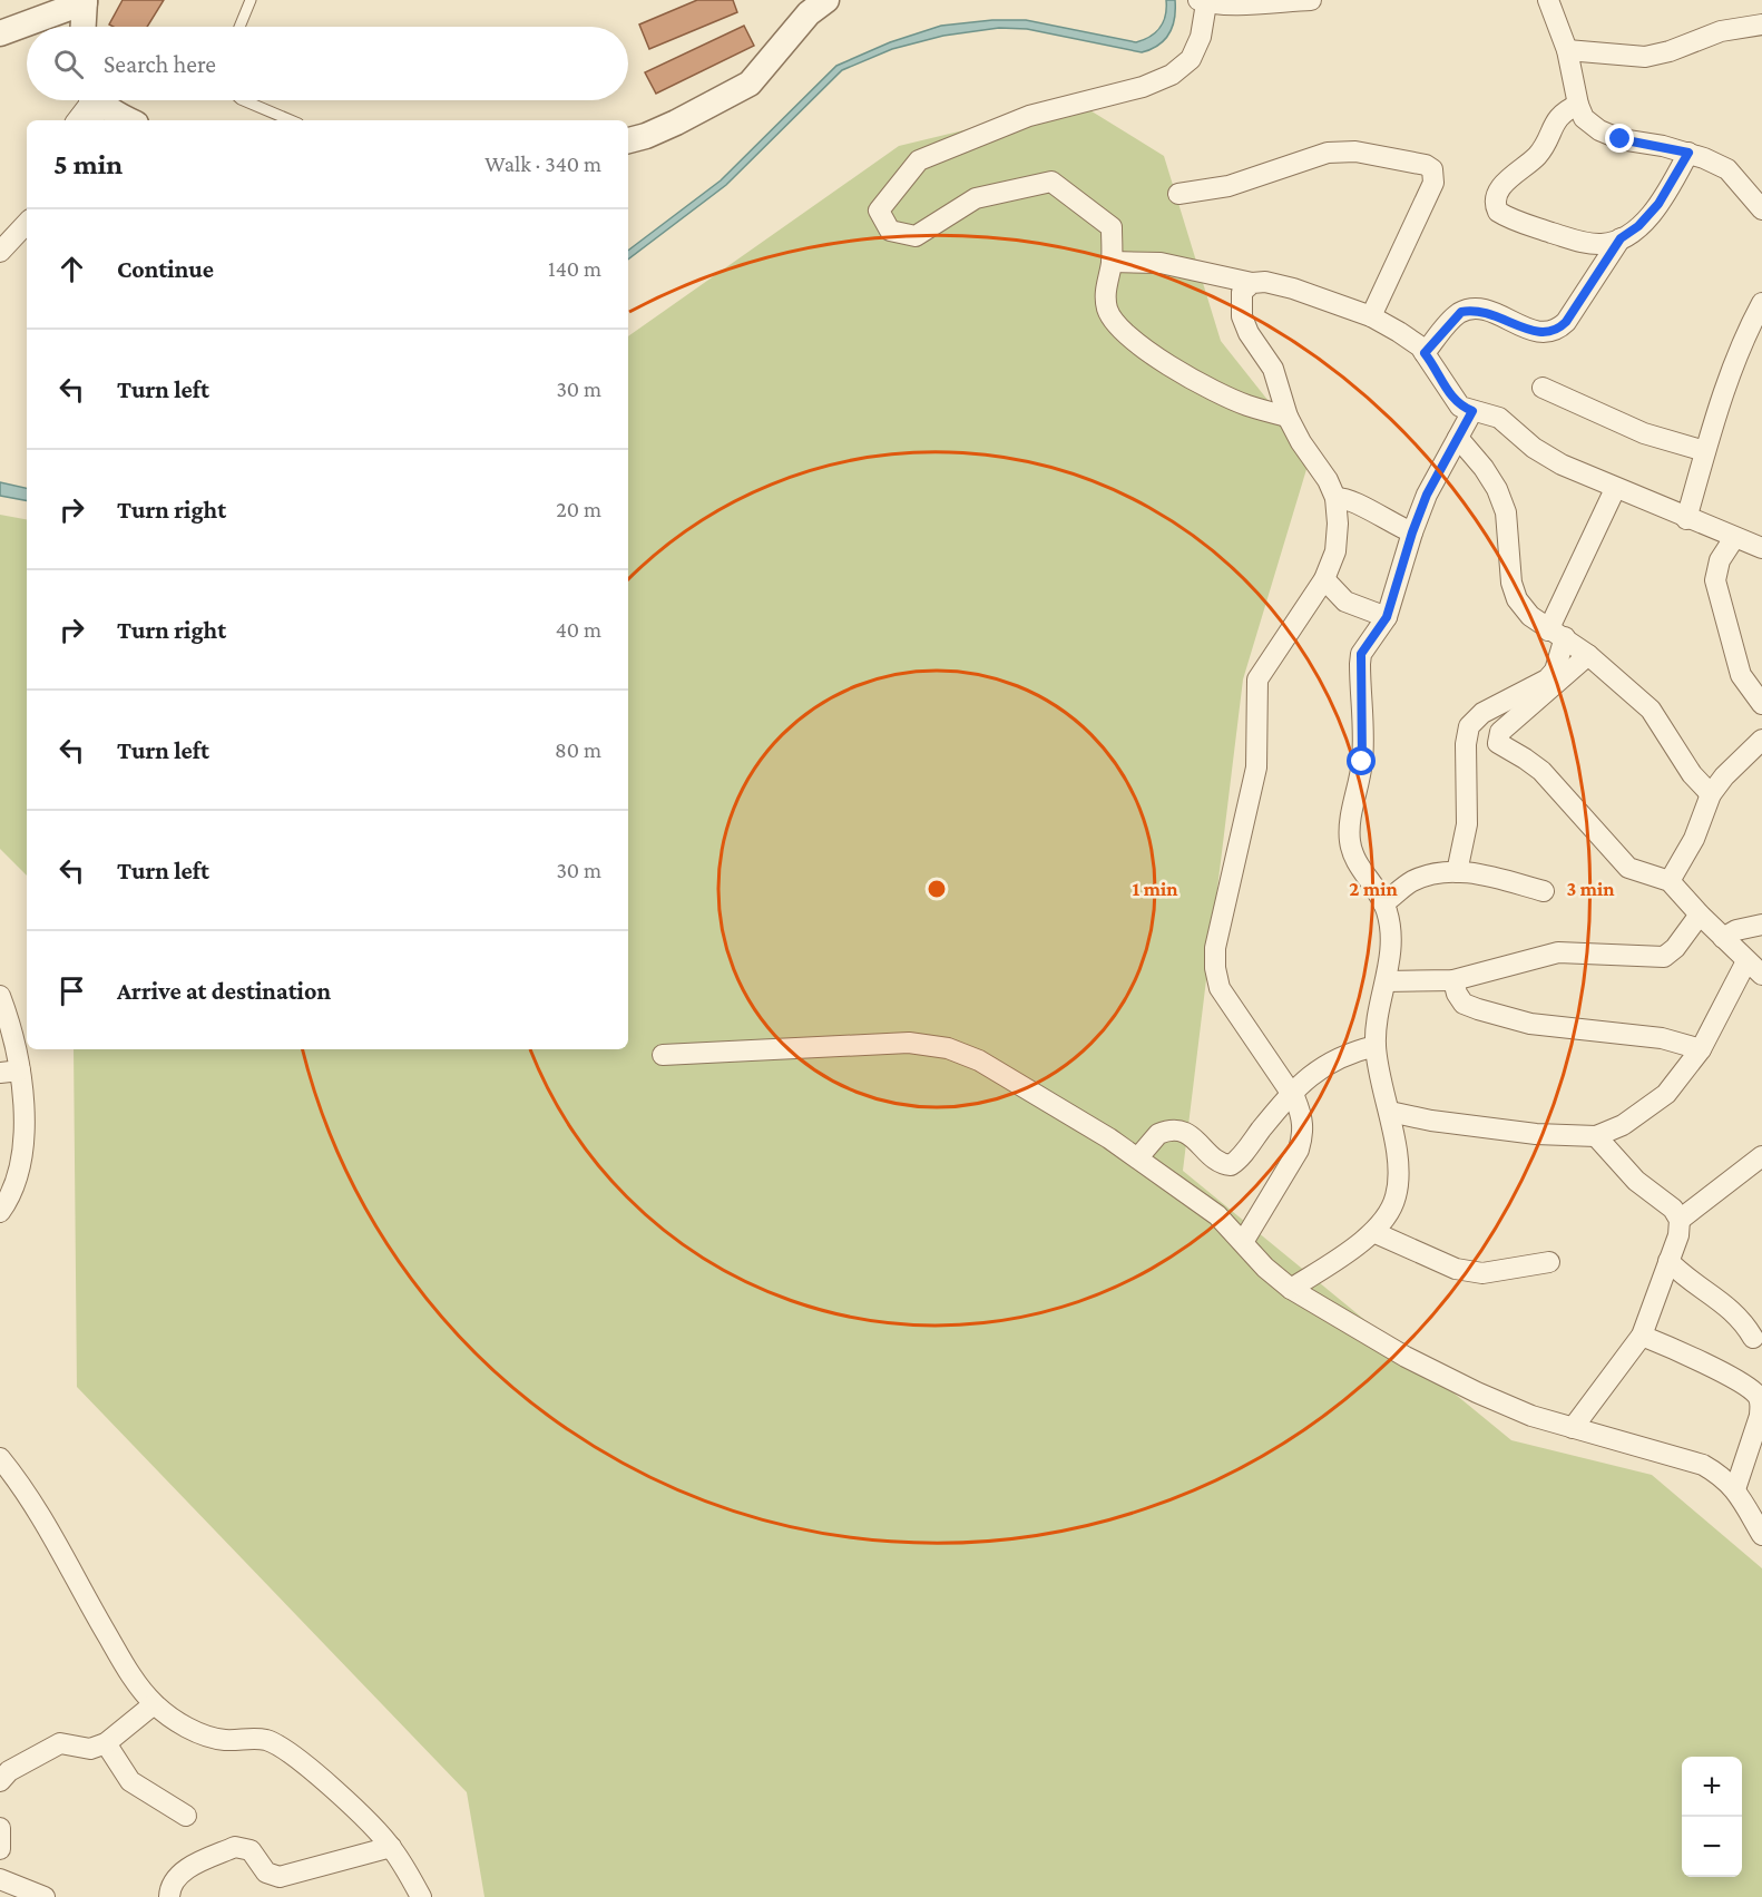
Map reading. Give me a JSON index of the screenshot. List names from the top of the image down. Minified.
{"page":{"search":"Search here","heading":["5 min","Walk · 340 m"],"list":[["Continue","140 m"],["Turn left","30 m"],["Turn right","20 m"],["Turn right","40 m"],["Turn left","80 m"],["Turn left","30 m"],"Arrive at destination"],"map_buttons":["+","−"]},"rings":["1 min","2 min","3 min"]}
